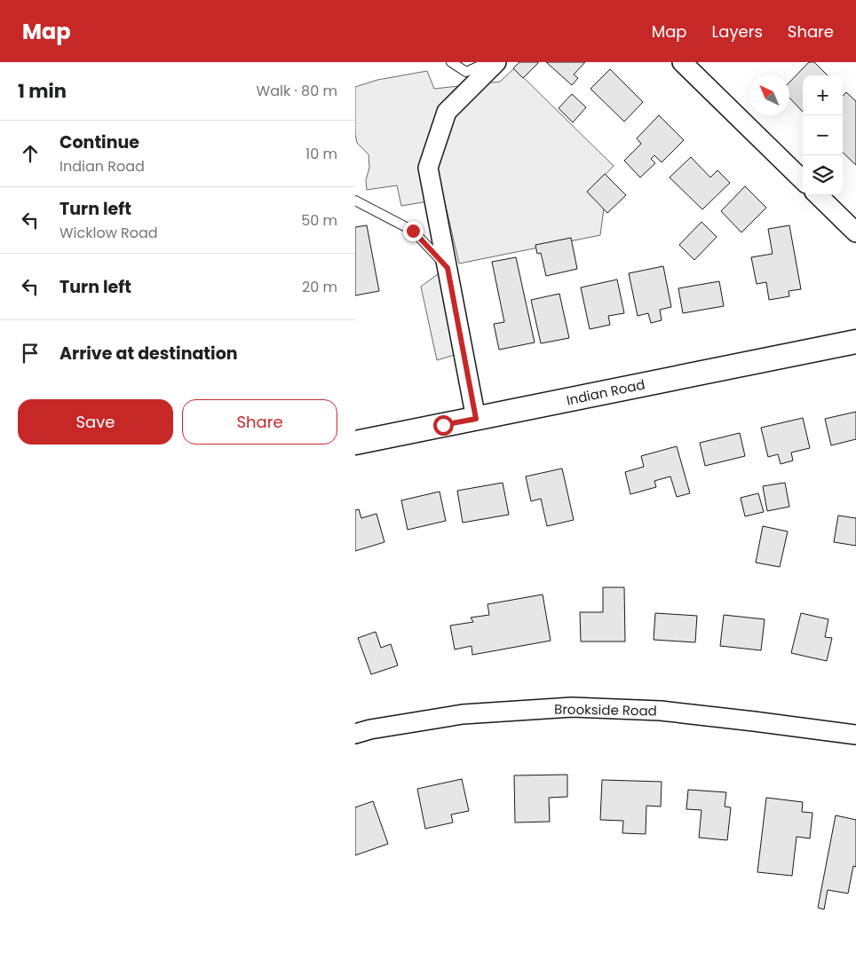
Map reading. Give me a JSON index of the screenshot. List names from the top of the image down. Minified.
{"streets":{"street":["Indian Road","Brookside Road"]},"north":"top left","page":{"header":"Map","nav":["Map","Layers","Share"],"heading":["1 min","Walk · 80 m"],"map_buttons":["+","−"],"list":[["Continue","Indian Road","10 m"],["Turn left","Wicklow Road","50 m"],["Turn left","20 m"],"Arrive at destination"],"buttons":["Save","Share"]}}
